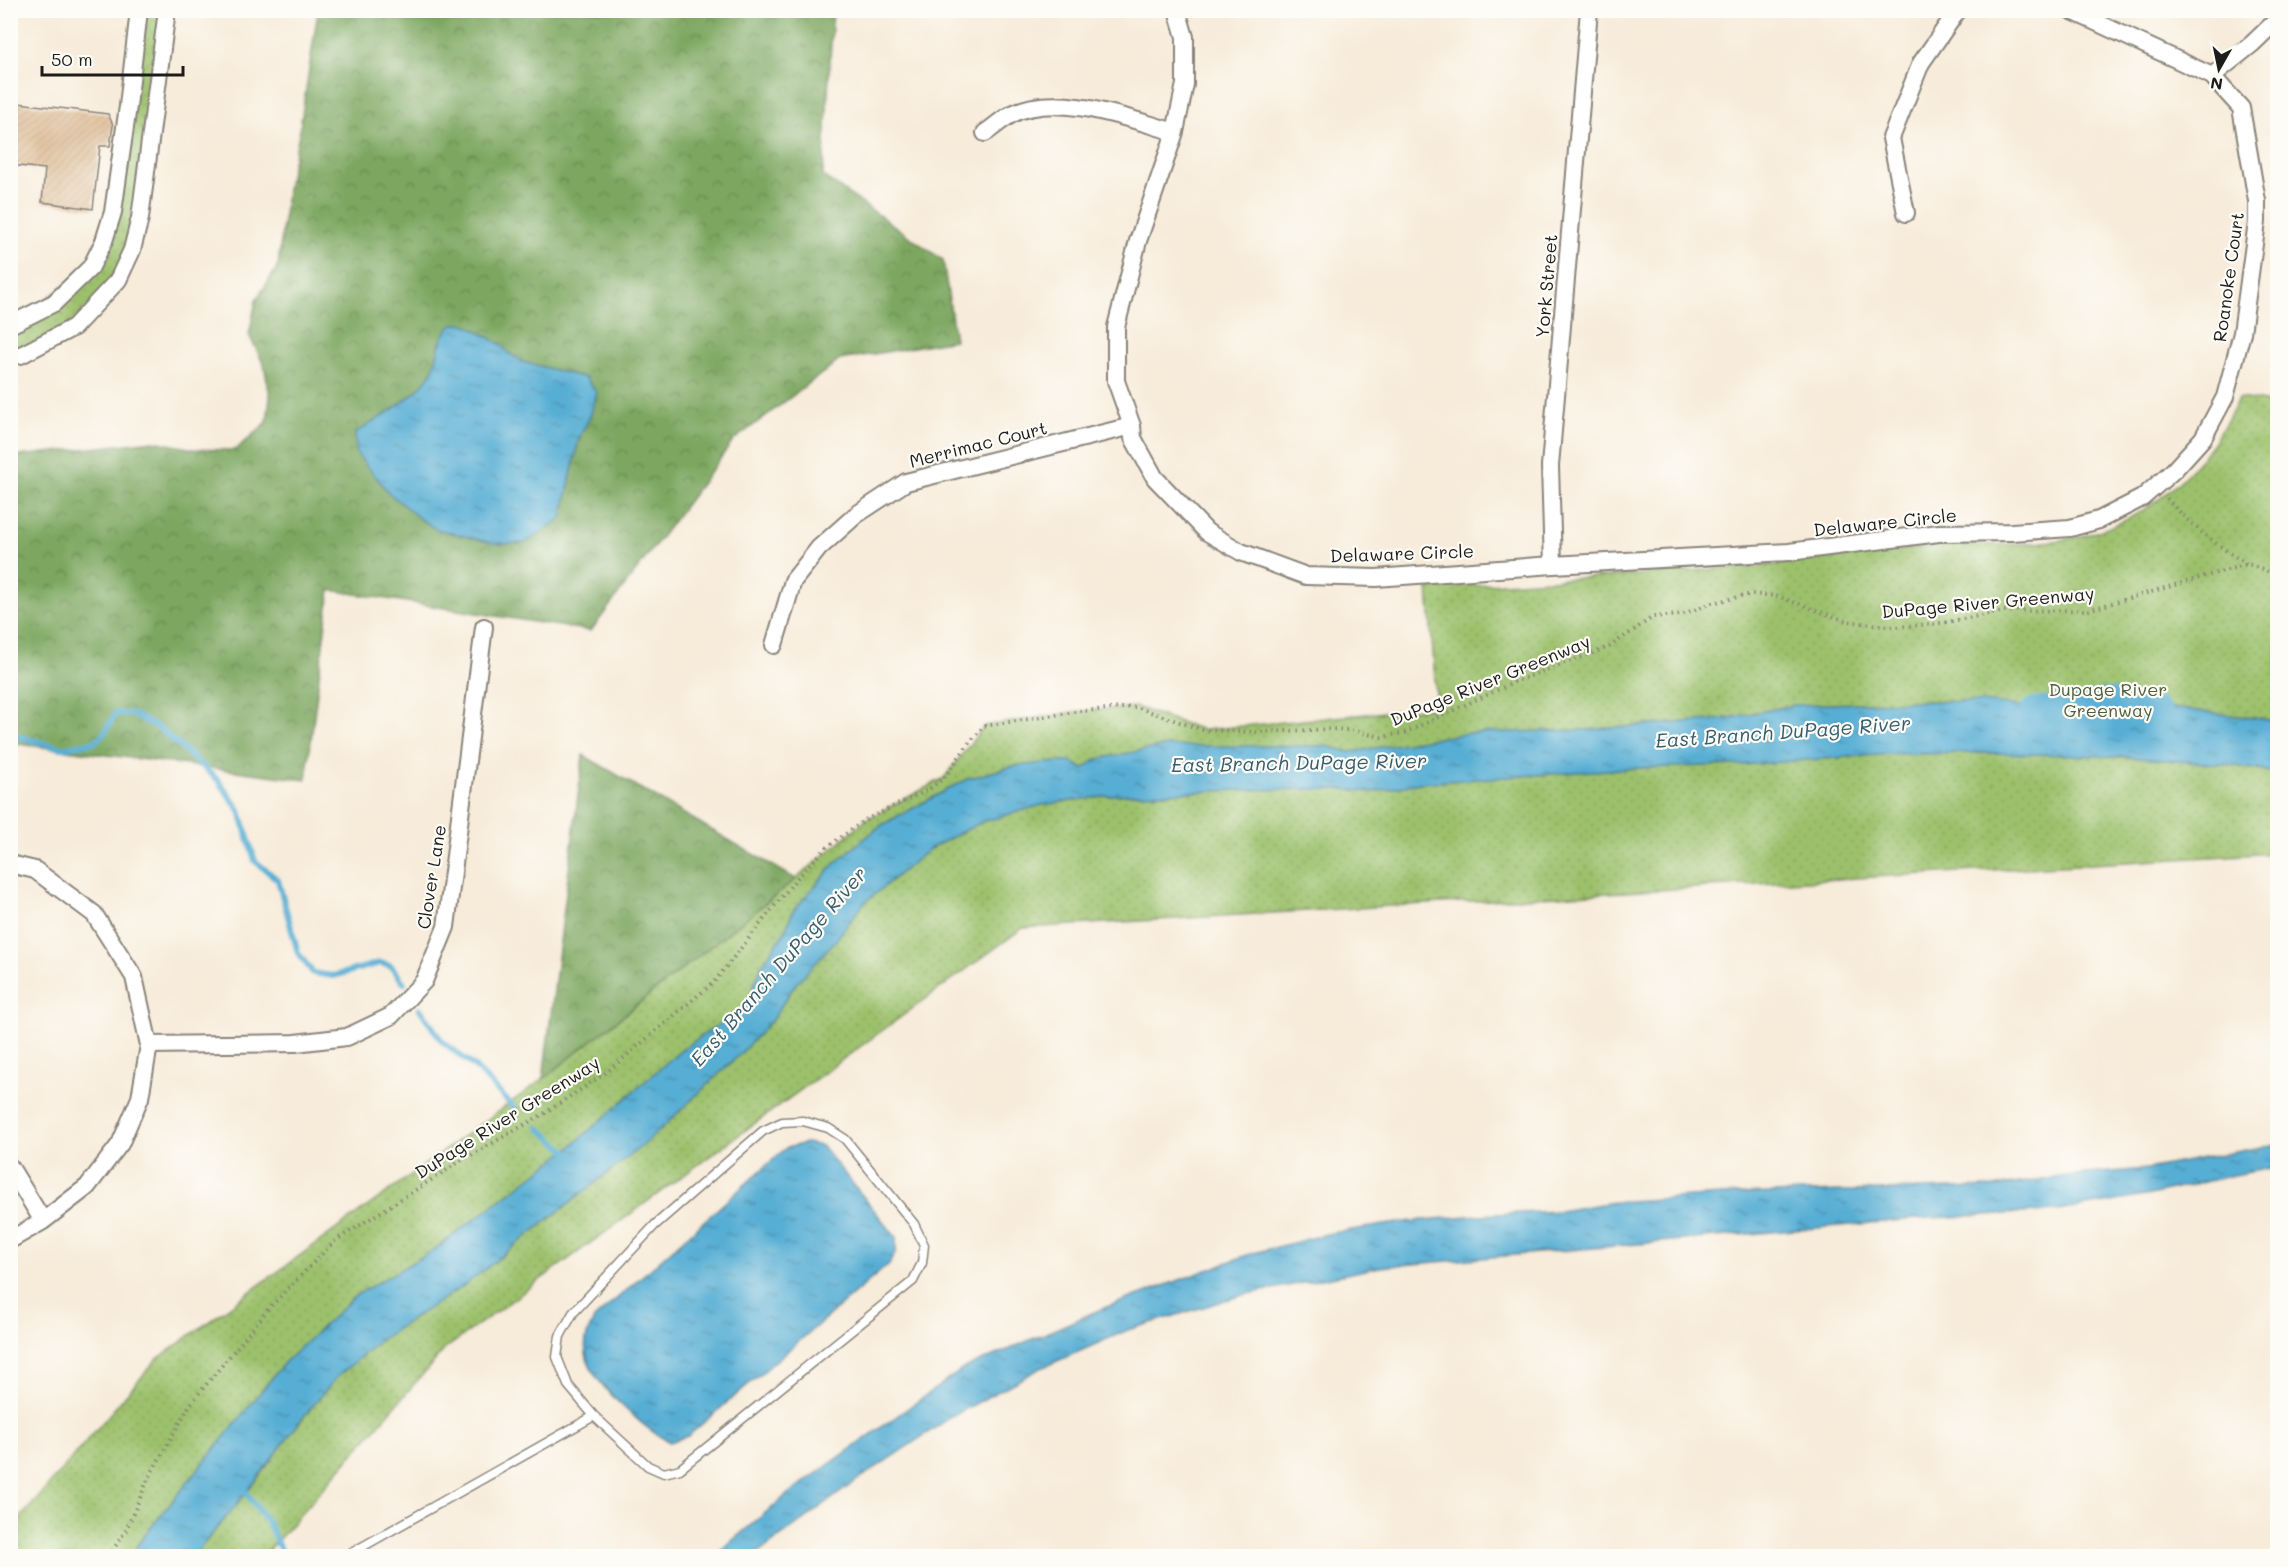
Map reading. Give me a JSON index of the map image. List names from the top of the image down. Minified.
{"streets":{"street":["Roanoke Court","York Street","Merrimac Court","Delaware Circle","Clover Lane"],"path":["DuPage River Greenway"]},"crossings":[["Roanoke Court","Delaware Circle"],["York Street","Delaware Circle"],["Merrimac Court","Delaware Circle"]],"water":["East Branch DuPage River"],"parks":["Dupage River Greenway"],"scale_bar":"50 m","north":"bottom"}
